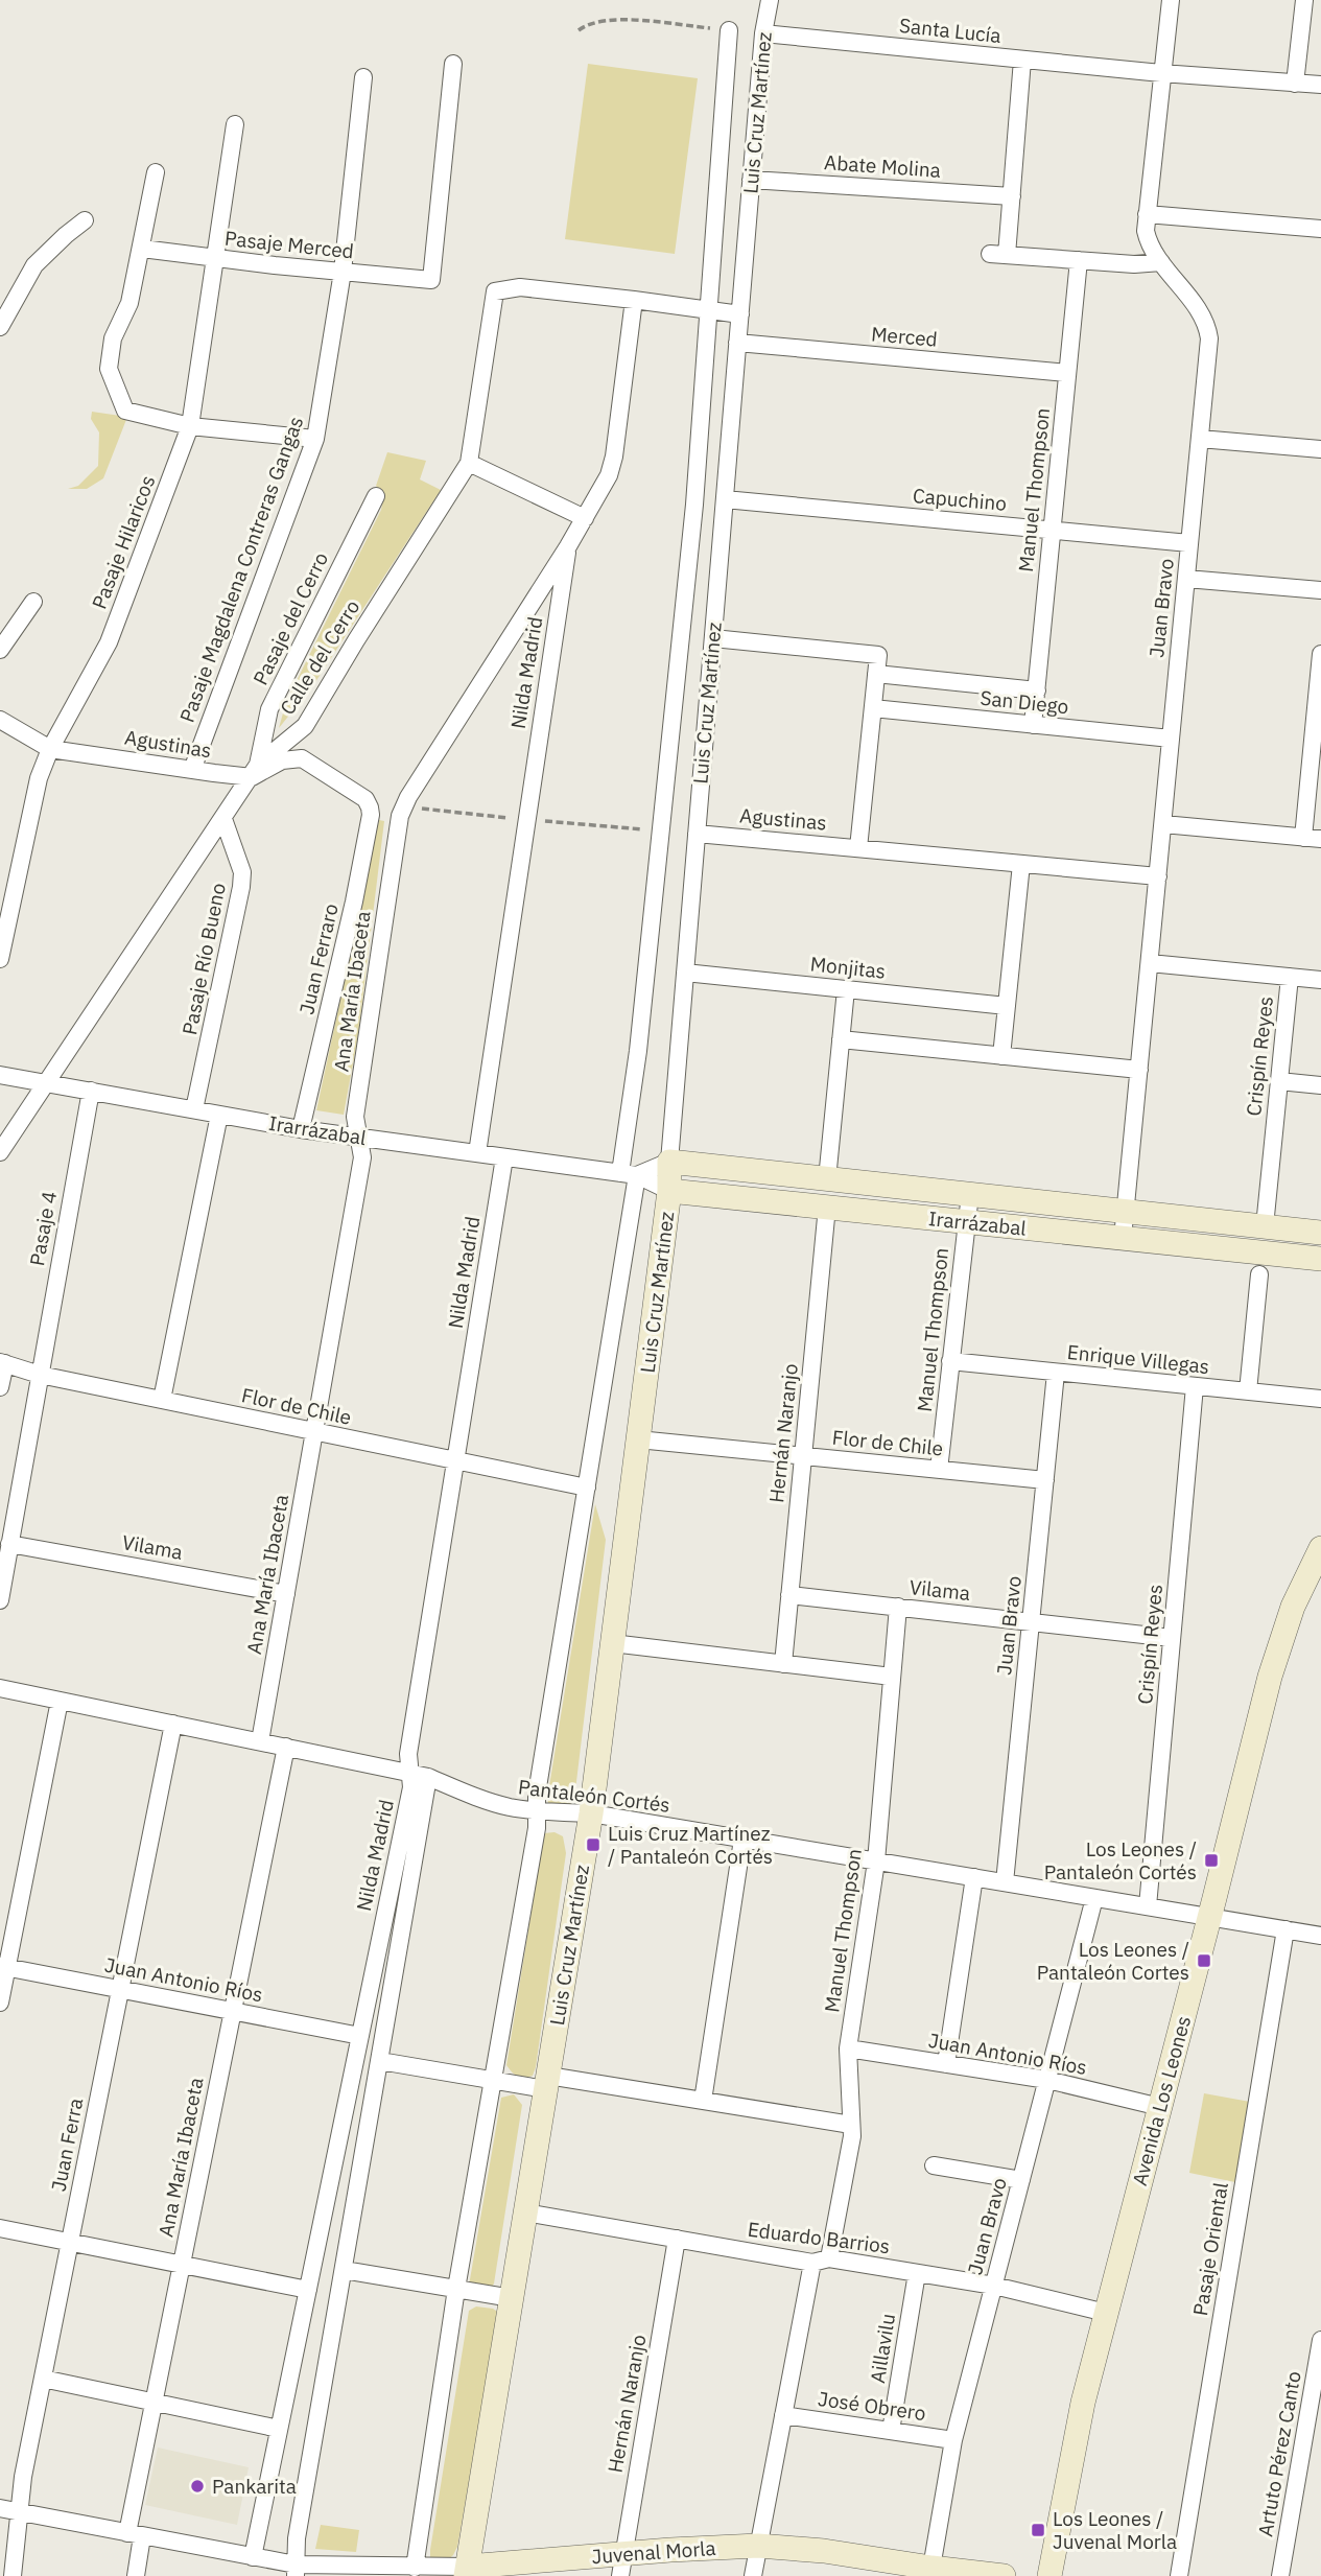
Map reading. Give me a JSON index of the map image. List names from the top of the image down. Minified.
{"streets":{"street":["Santa Lucía","Luis Cruz Martínez","Abate Molina","Pasaje Merced","Merced","Manuel Thompson","Capuchino","Pasaje Hilaricos","Pasaje Magdalena Contreras Gangas","Juan Bravo","Pasaje del Cerro","Calle del Cerro","Nilda Madrid","San Diego","Agustinas","Pasaje Río Bueno","Juan Ferraro","Monjitas","Ana María Ibaceta","Crispín Reyes","Irarrázabal","Pasaje 4","Enrique Villegas","Flor de Chile","Hernán Naranjo","Vilama","Pantaleón Cortés","Juan Antonio Ríos","Avenida Los Leones","Juan Ferra","Eduardo Barrios","Pasaje Oriental","Aillavilu","José Obrero","Artuto Pérez Canto","Juvenal Morla"]},"crossings":[["Santa Lucía","Luis Cruz Martínez"],["Santa Lucía","Juan Bravo"],["Luis Cruz Martínez","Abate Molina"],["Luis Cruz Martínez","Merced"],["Luis Cruz Martínez","Capuchino"],["Luis Cruz Martínez","Agustinas"],["Luis Cruz Martínez","Monjitas"],["Luis Cruz Martínez","Irarrázabal"],["Luis Cruz Martínez","Flor de Chile"],["Luis Cruz Martínez","Pantaleón Cortés"],["Luis Cruz Martínez","Eduardo Barrios"],["Luis Cruz Martínez","Juvenal Morla"],["Pasaje Merced","Pasaje Hilaricos"],["Pasaje Merced","Pasaje Magdalena Contreras Gangas"],["Merced","Manuel Thompson"],["Manuel Thompson","Capuchino"],["Manuel Thompson","San Diego"],["Manuel Thompson","Irarrázabal"],["Manuel Thompson","Enrique Villegas"],["Manuel Thompson","Flor de Chile"],["Manuel Thompson","Vilama"],["Manuel Thompson","Pantaleón Cortés"],["Manuel Thompson","Juan Antonio Ríos"],["Manuel Thompson","Eduardo Barrios"],["Capuchino","Juan Bravo"],["Pasaje Hilaricos","Agustinas"],["Pasaje Magdalena Contreras Gangas","Agustinas"],["Juan Bravo","San Diego"],["Juan Bravo","Agustinas"],["Juan Bravo","Irarrázabal"],["Juan Bravo","Enrique Villegas"],["Juan Bravo","Flor de Chile"],["Juan Bravo","Vilama"],["Juan Bravo","Pantaleón Cortés"],["Juan Bravo","Juan Antonio Ríos"],["Juan Bravo","Eduardo Barrios"],["Juan Bravo","José Obrero"],["Juan Bravo","Juvenal Morla"],["Pasaje del Cerro","Calle del Cerro"],["Pasaje del Cerro","Agustinas"],["Pasaje del Cerro","Juan Ferraro"],["Calle del Cerro","Agustinas"],["Calle del Cerro","Pasaje Río Bueno"],["Calle del Cerro","Juan Ferraro"],["Calle del Cerro","Ana María Ibaceta"],["Calle del Cerro","Irarrázabal"],["Nilda Madrid","Ana María Ibaceta"],["Nilda Madrid","Irarrázabal"],["Nilda Madrid","Flor de Chile"],["Nilda Madrid","Pantaleón Cortés"],["Nilda Madrid","Juan Antonio Ríos"],["Nilda Madrid","Juvenal Morla"],["Agustinas","Juan Ferraro"],["Pasaje Río Bueno","Irarrázabal"],["Juan Ferraro","Irarrázabal"],["Ana María Ibaceta","Irarrázabal"],["Ana María Ibaceta","Flor de Chile"],["Ana María Ibaceta","Vilama"],["Ana María Ibaceta","Pantaleón Cortés"],["Ana María Ibaceta","Juan Antonio Ríos"],["Ana María Ibaceta","Juvenal Morla"],["Crispín Reyes","Irarrázabal"],["Crispín Reyes","Enrique Villegas"],["Crispín Reyes","Vilama"],["Crispín Reyes","Pantaleón Cortés"],["Irarrázabal","Pasaje 4"],["Irarrázabal","Hernán Naranjo"],["Pasaje 4","Flor de Chile"],["Flor de Chile","Hernán Naranjo"],["Hernán Naranjo","Vilama"],["Hernán Naranjo","Eduardo Barrios"],["Hernán Naranjo","Juvenal Morla"],["Pantaleón Cortés","Avenida Los Leones"],["Pantaleón Cortés","Juan Ferra"],["Pantaleón Cortés","Pasaje Oriental"],["Juan Antonio Ríos","Avenida Los Leones"],["Juan Antonio Ríos","Juan Ferra"],["Avenida Los Leones","Eduardo Barrios"],["Juan Ferra","Juvenal Morla"],["Eduardo Barrios","Aillavilu"],["Aillavilu","José Obrero"]],"places":{"transit":["Luis Cruz Martínez / Pantaleón Cortés","Los Leones / Pantaleón Cortés","Los Leones / Pantaleón Cortes","Los Leones / Juvenal Morla"],"other":["Pankarita"]}}
